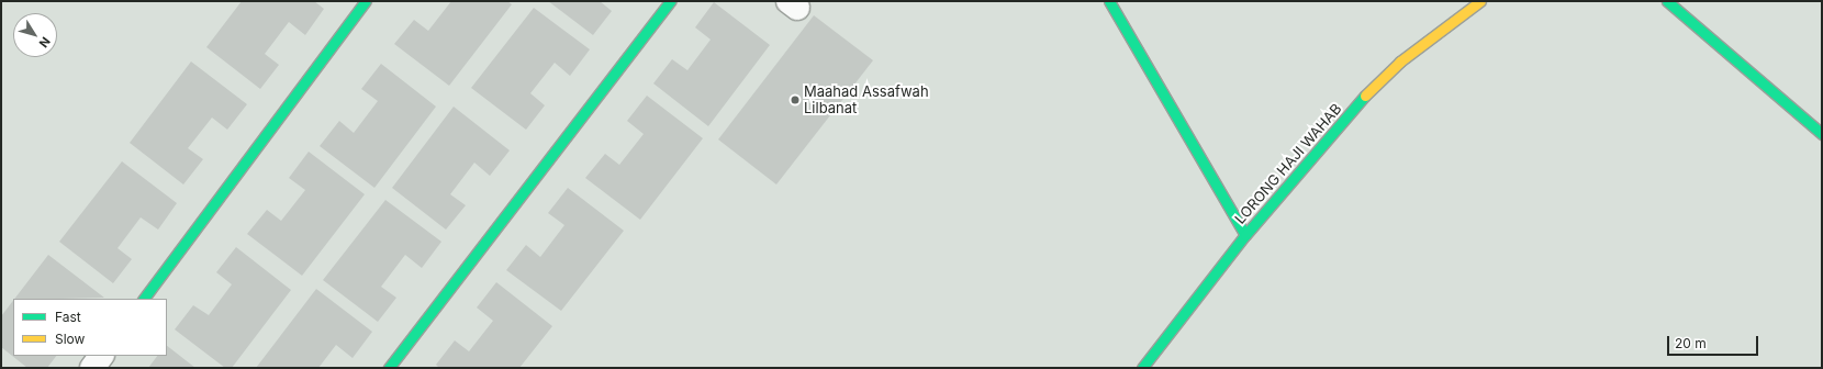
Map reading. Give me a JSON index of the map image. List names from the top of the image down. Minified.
{"streets":{"street":["LORONG HAJI WAHAB"]},"places":["Maahad Assafwah Lilbanat"],"legend":["Fast","Slow"],"scale_bar":"20 m","north":"bottom right"}
